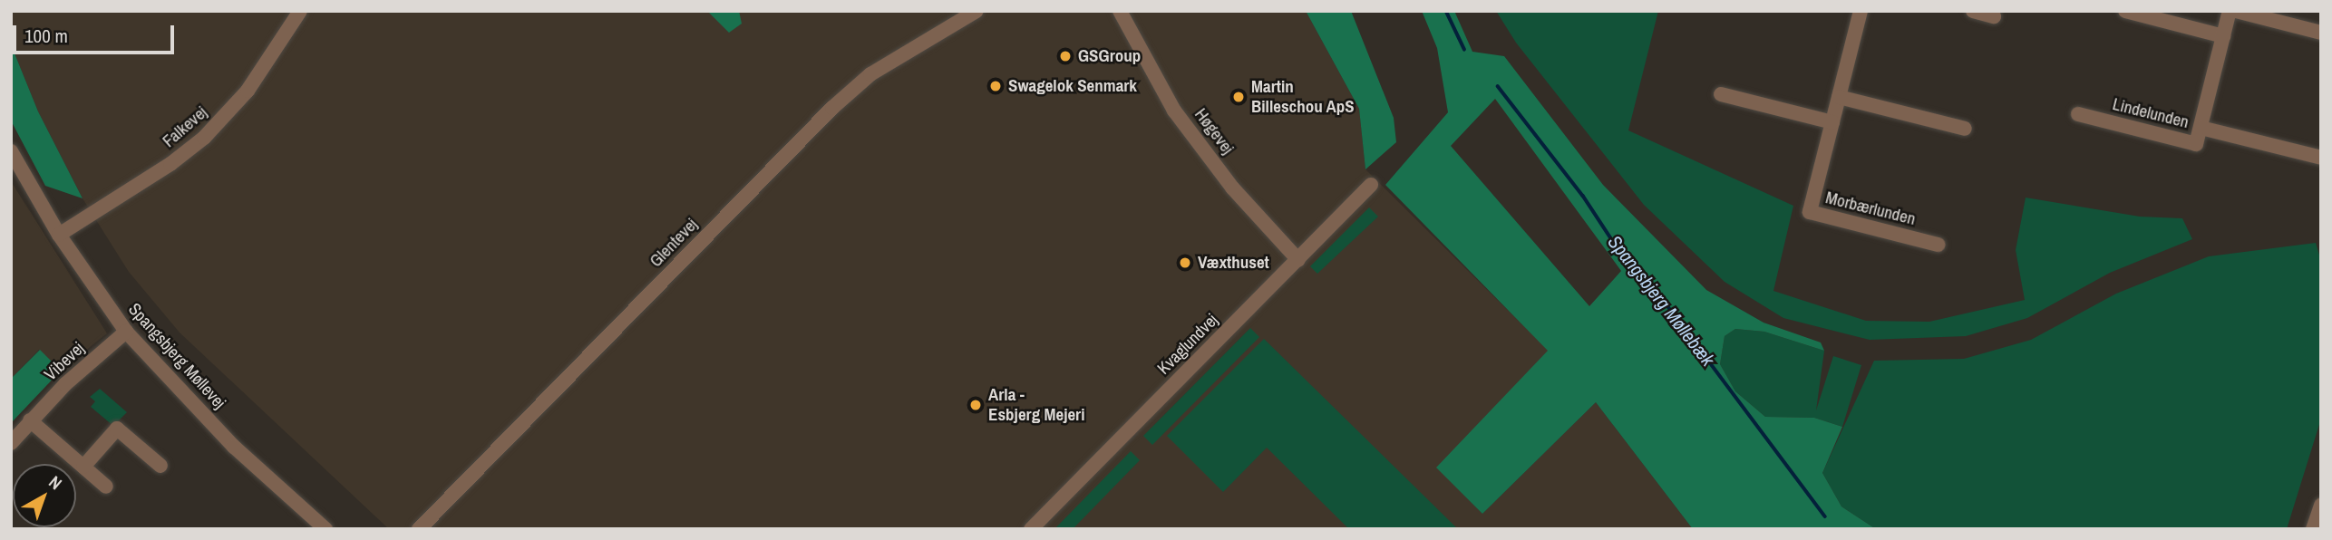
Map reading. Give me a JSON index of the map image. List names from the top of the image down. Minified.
{"streets":{"street":["Lindelunden","Falkevej","Høgevej","Morbærlunden","Glentevej","Kvaglundvej","Spangsbjerg Møllevej","Vibevej"]},"crossings":[["Falkevej","Spangsbjerg Møllevej"],["Høgevej","Kvaglundvej"],["Spangsbjerg Møllevej","Vibevej"]],"water":["Spangsbjerg Møllebæk"],"places":["GSGroup","Swagelok Senmark","Martin Billeschou ApS","Væxthuset","Arla - Esbjerg Mejeri"],"scale_bar":"100 m","north":"top right"}
